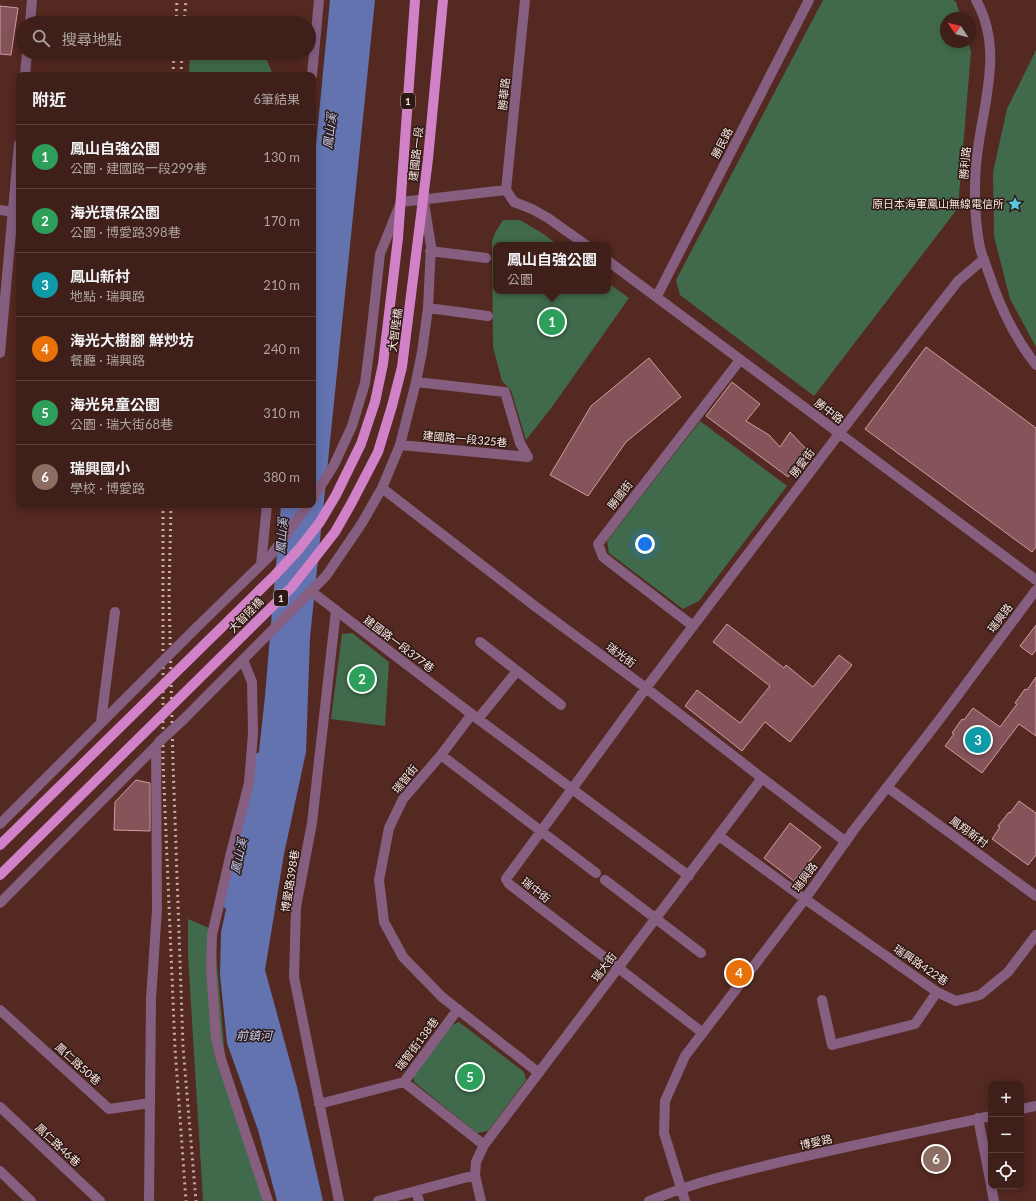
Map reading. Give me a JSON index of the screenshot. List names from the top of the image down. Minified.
{"streets":{"main road":["1","建國路一段","大智陸橋"],"street":["勝華路","勝民路","勝利路","勝中路","建國路一段325巷","勝愛街","勝國街","瑞興路","建國路一段377巷","瑞光街","瑞智街","鳳翔新村","博愛路398巷","瑞中街","瑞興路422巷","瑞大街","瑞智街138巷","鳳仁路50巷","博愛路","鳳仁路46巷"]},"crossings":[["勝民路","勝中路"],["建國路一段","大智陸橋"],["勝利路","勝愛街"],["勝中路","勝愛街"],["勝中路","勝國街"],["勝愛街","勝國街"],["勝愛街","瑞光街"],["勝愛街","瑞中街"],["瑞興路","瑞光街"],["瑞興路","鳳翔新村"],["瑞興路","瑞中街"],["瑞興路","瑞興路422巷"],["瑞興路","博愛路"],["建國路一段377巷","瑞智街"],["建國路一段377巷","博愛路398巷"],["瑞光街","瑞中街"],["瑞光街","瑞大街"],["瑞智街","瑞大街"],["瑞智街","瑞智街138巷"],["博愛路398巷","瑞智街138巷"],["瑞中街","瑞大街"],["瑞興路422巷","瑞大街"]],"water":["鳳山溪","前鎮河"],"places":{"place":["原日本海軍鳳山無線電信所"]},"north":"top left","page":{"search":"搜尋地點","heading":["附近","6筆結果"],"list":[{"mark":"1","name":"鳳山自強公園","note":"公園 · 建國路一段299巷","value":"130 m"},{"mark":"2","name":"海光環保公園","note":"公園 · 博愛路398巷","value":"170 m"},{"mark":"3","name":"鳳山新村","note":"地點 · 瑞興路","value":"210 m"},{"mark":"4","name":"海光大樹腳 鮮炒坊","note":"餐廳 · 瑞興路","value":"240 m"},{"mark":"5","name":"海光兒童公園","note":"公園 · 瑞大街68巷","value":"310 m"},{"mark":"6","name":"瑞興國小","note":"學校 · 博愛路","value":"380 m"}],"popup":["鳳山自強公園","公園"],"pins":["1","2","3","4","5","6"],"map_buttons":["+","−"]}}
